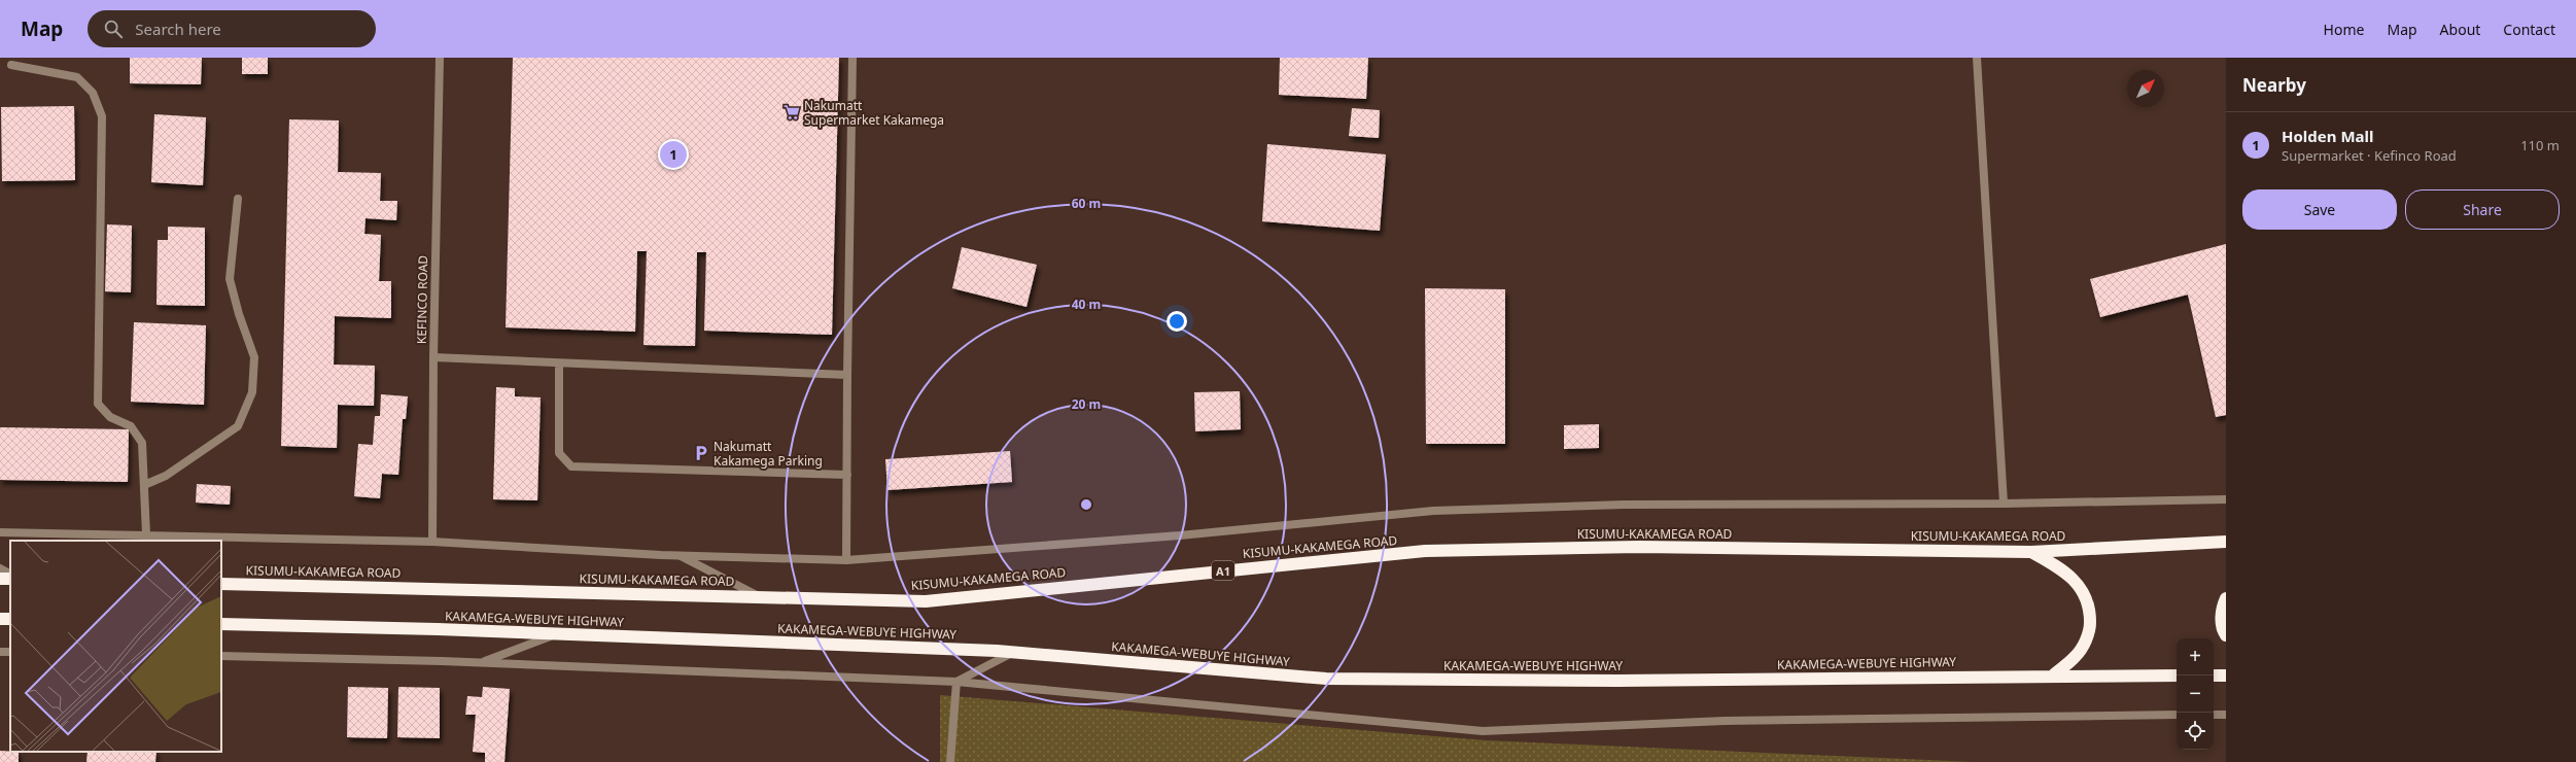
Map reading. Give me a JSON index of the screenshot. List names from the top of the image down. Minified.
{"streets":{"highway":["KISUMU-KAKAMEGA ROAD","A1","KAKAMEGA-WEBUYE HIGHWAY"],"street":["KEFINCO ROAD"]},"places":{"supermarket":["Nakumatt Supermarket Kakamega"],"parking":["Nakumatt Kakamega Parking"]},"north":"top right","page":{"header":"Map","search":"Search here","nav":["Home","Map","About","Contact"],"heading":"Nearby","list":[{"mark":"1","name":"Holden Mall","note":"Supermarket · Kefinco Road","value":"110 m"}],"pins":"1","buttons":["Save","Share"],"map_buttons":["+","−"]},"rings":["60 m","40 m","20 m"]}
